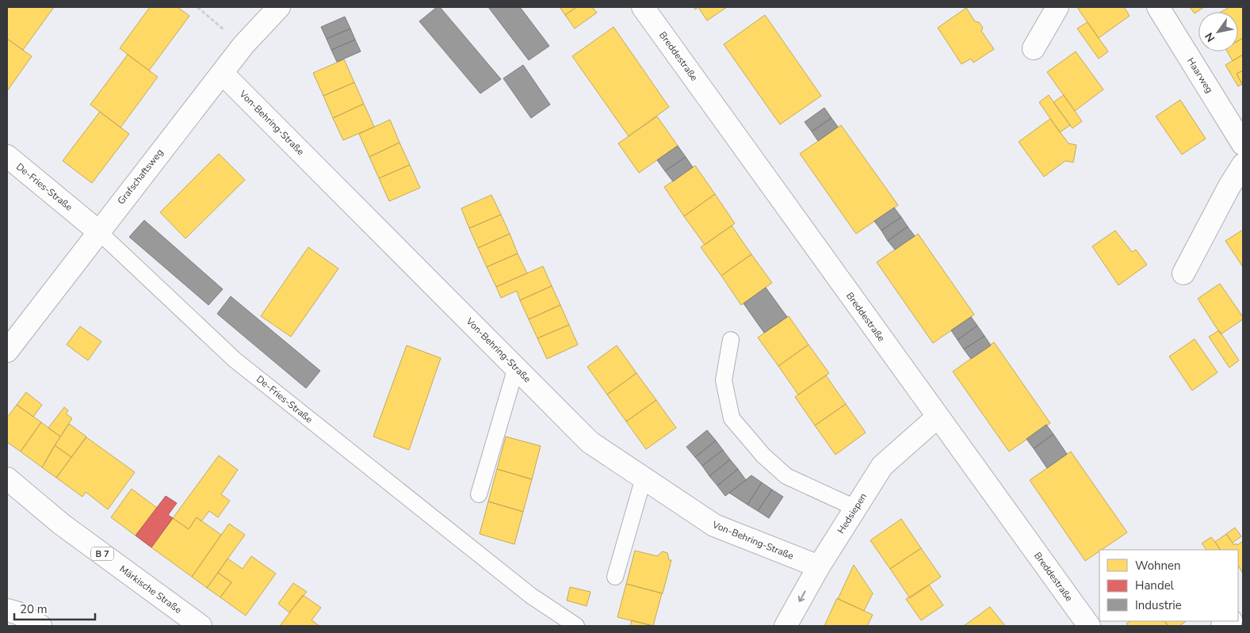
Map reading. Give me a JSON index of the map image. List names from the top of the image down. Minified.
{"streets":{"street":["Breddestraße","Haarweg","Von-Behring-Straße","Grafschaftsweg","De-Fries-Straße","Hedsiepen","B 7","Märkische Straße"]},"crossings":[["Breddestraße","Hedsiepen"],["Von-Behring-Straße","Grafschaftsweg"],["Von-Behring-Straße","Hedsiepen"],["Grafschaftsweg","De-Fries-Straße"]],"legend":["Wohnen","Handel","Industrie"],"scale_bar":"20 m","north":"bottom left"}
